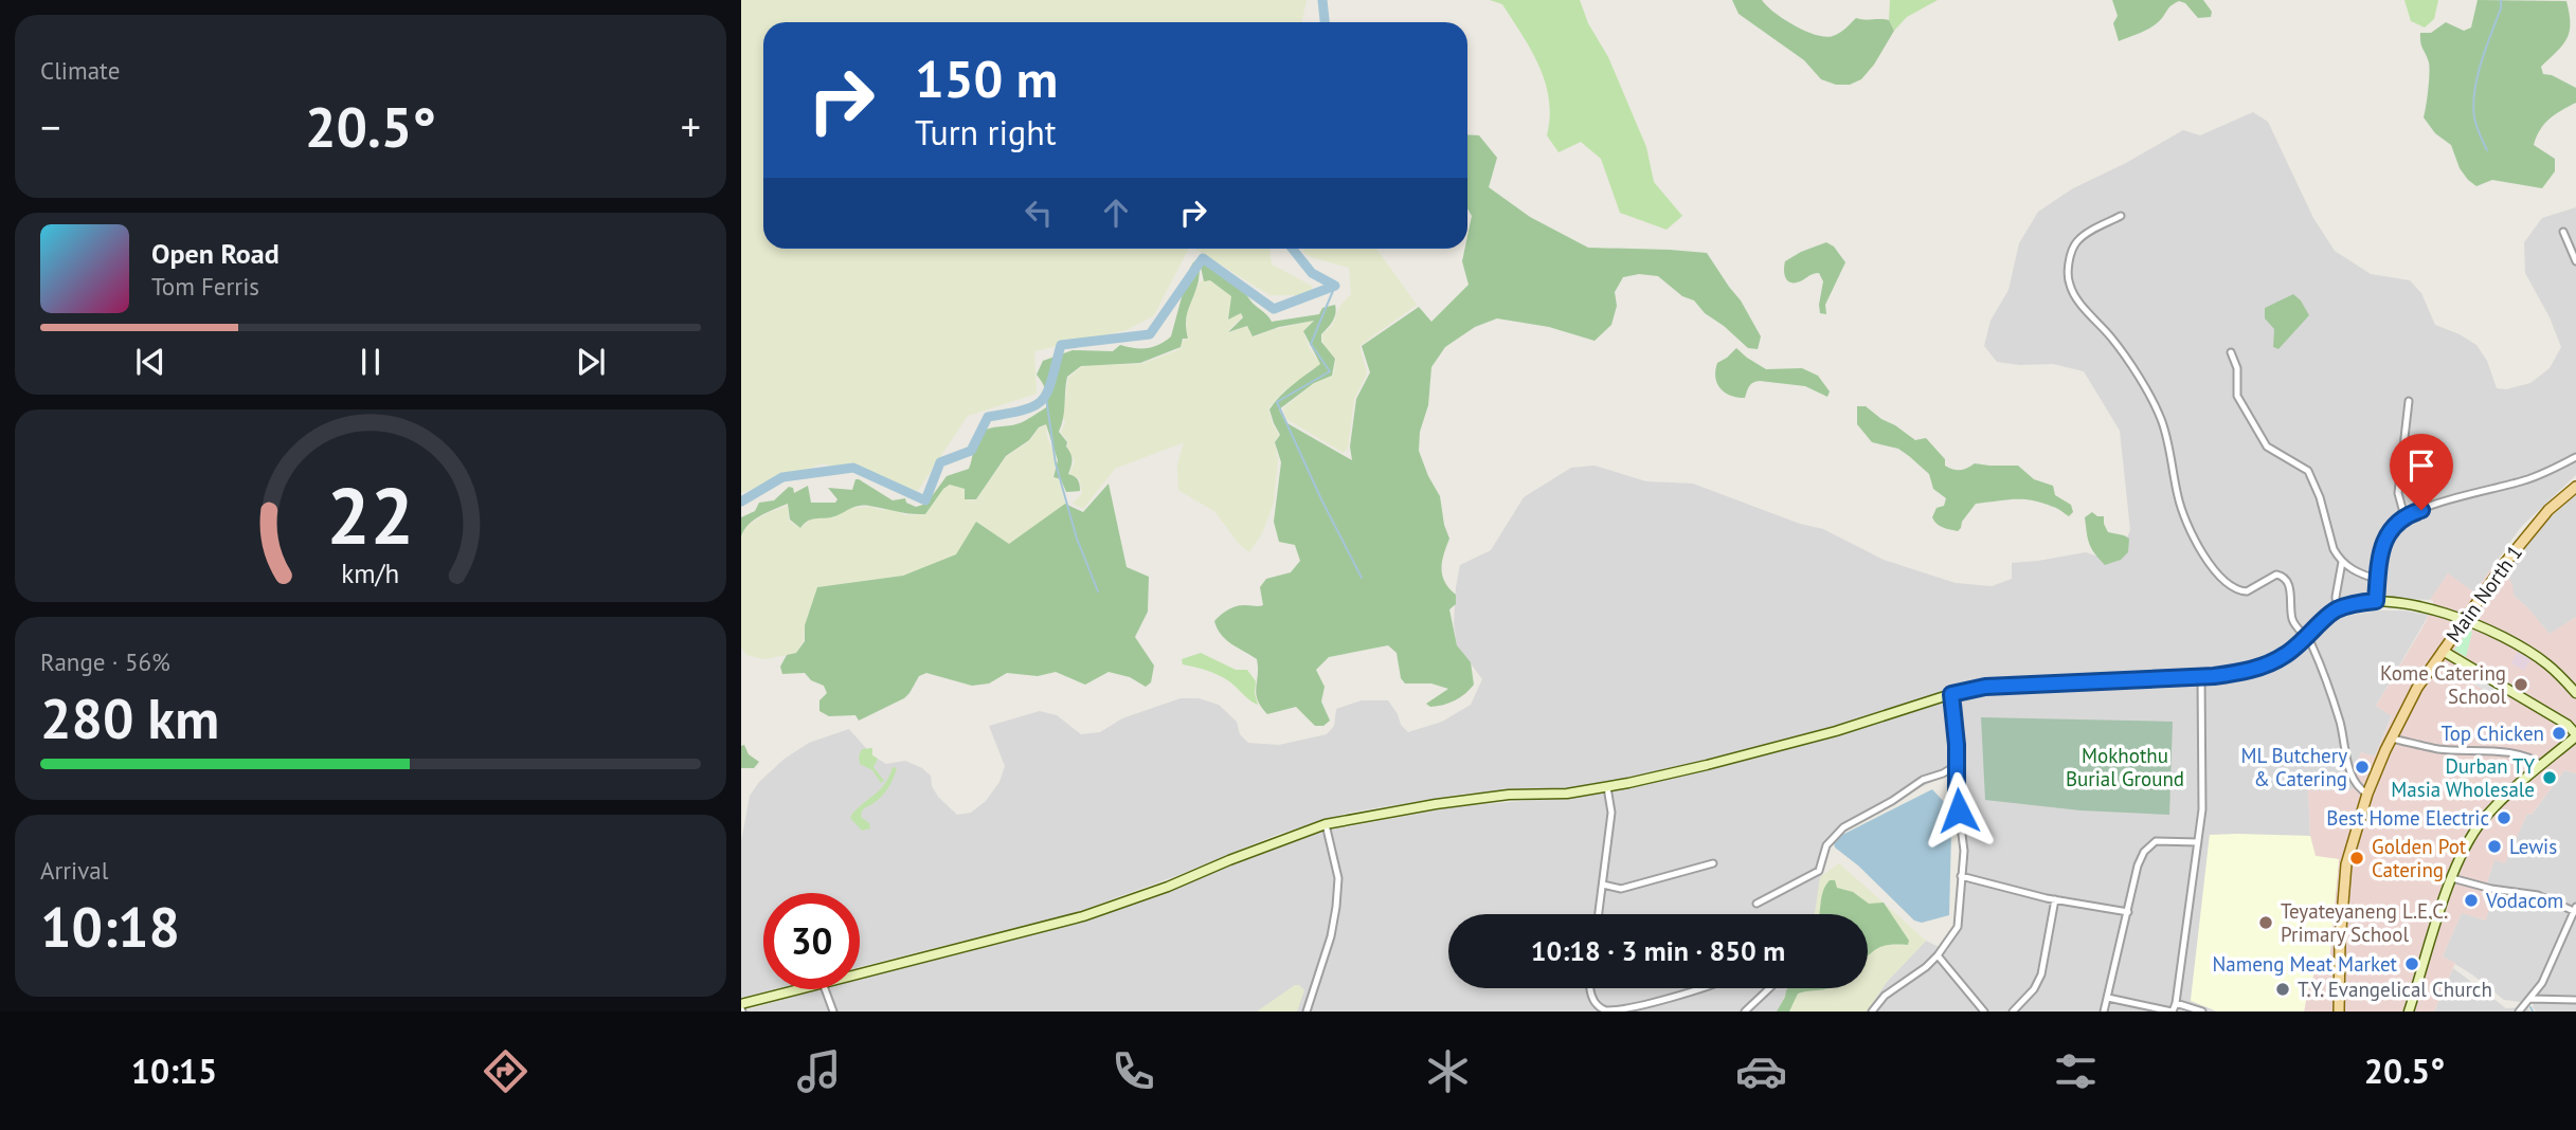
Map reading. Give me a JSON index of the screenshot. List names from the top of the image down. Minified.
{"streets":{"main road":["Main North 1"]},"parks":["Mokhothu Burial Ground"],"places":["Kome Catering School","Top Chicken","ML Butchery & Catering","Durban TY Masia Wholesale","Best Home Electric","Lewis","Golden Pot Catering","Vodacom","Teyateyaneng L.E.C. Primary School","Nameng Meat Market","T.Y. Evangelical Church"],"page":{"tile":["Climate",["Range · 56%","280 km"],["Arrival","10:18"]],"turn":["150 m","Turn right"],"heat":["−","20.5°","+"],"song":["Open Road","Tom Ferris"],"limit":"30","trip":"10:18 · 3 min · 850 m","tabs":["10:15","20.5°"],"gauge":["22","km/h"]}}
